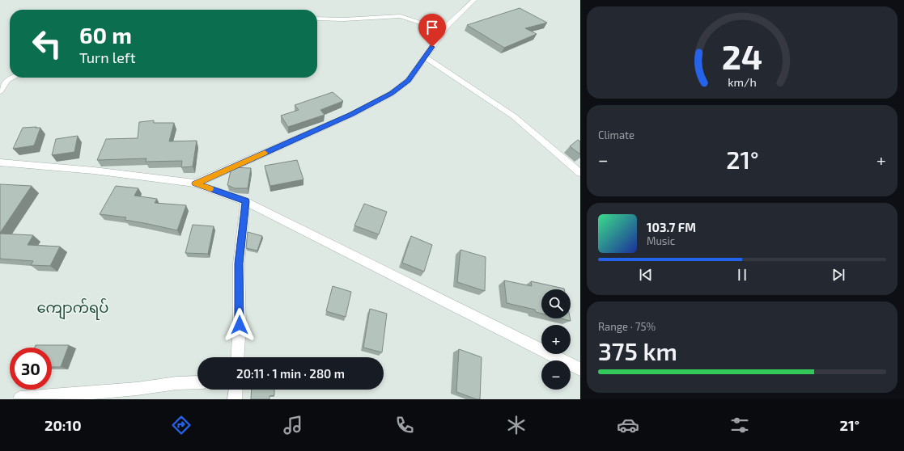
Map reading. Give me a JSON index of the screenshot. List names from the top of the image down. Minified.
{"districts":["ကျောက်ရပ်"],"page":{"turn":["60 m","Turn left"],"tile":["Climate",["Range · 75%","375 km"]],"heat":["−","21°","+"],"song":["103.7 FM","Music"],"map_buttons":["+","−"],"limit":"30","trip":"20:11 · 1 min · 280 m","tabs":["20:10","21°"],"gauge":["24","km/h"]}}
